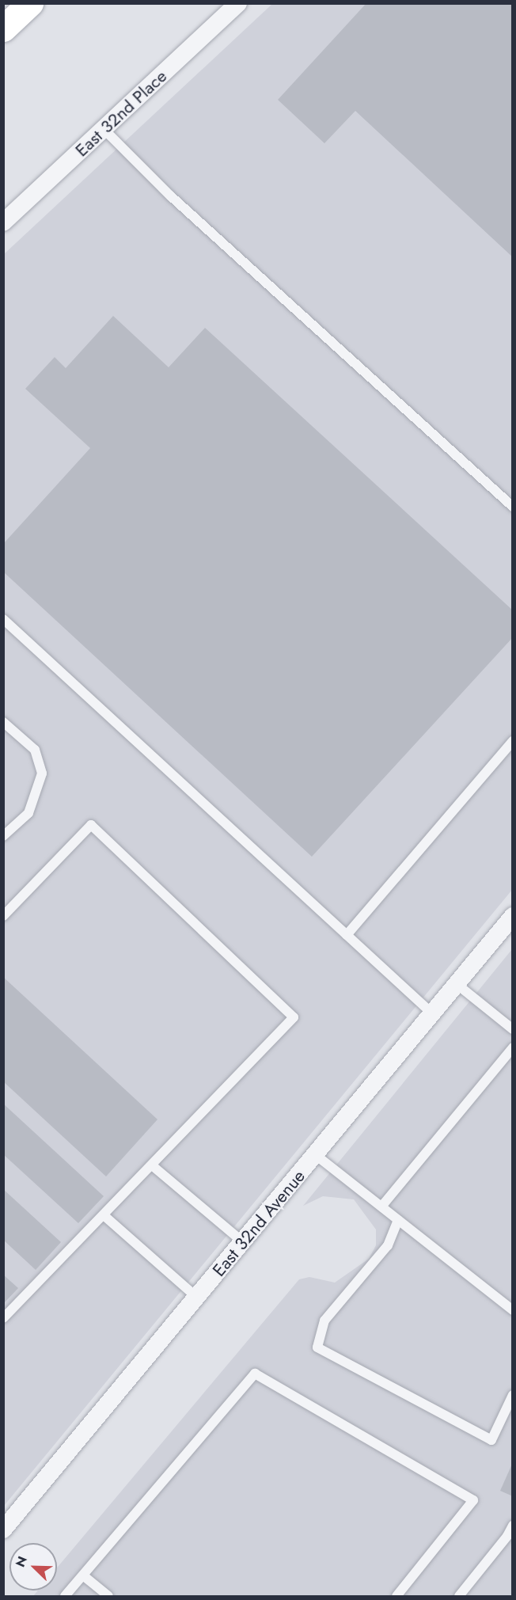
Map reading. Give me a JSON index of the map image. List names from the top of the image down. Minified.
{"streets":{"street":["East 32nd Place","East 32nd Avenue"]},"north":"top left"}
